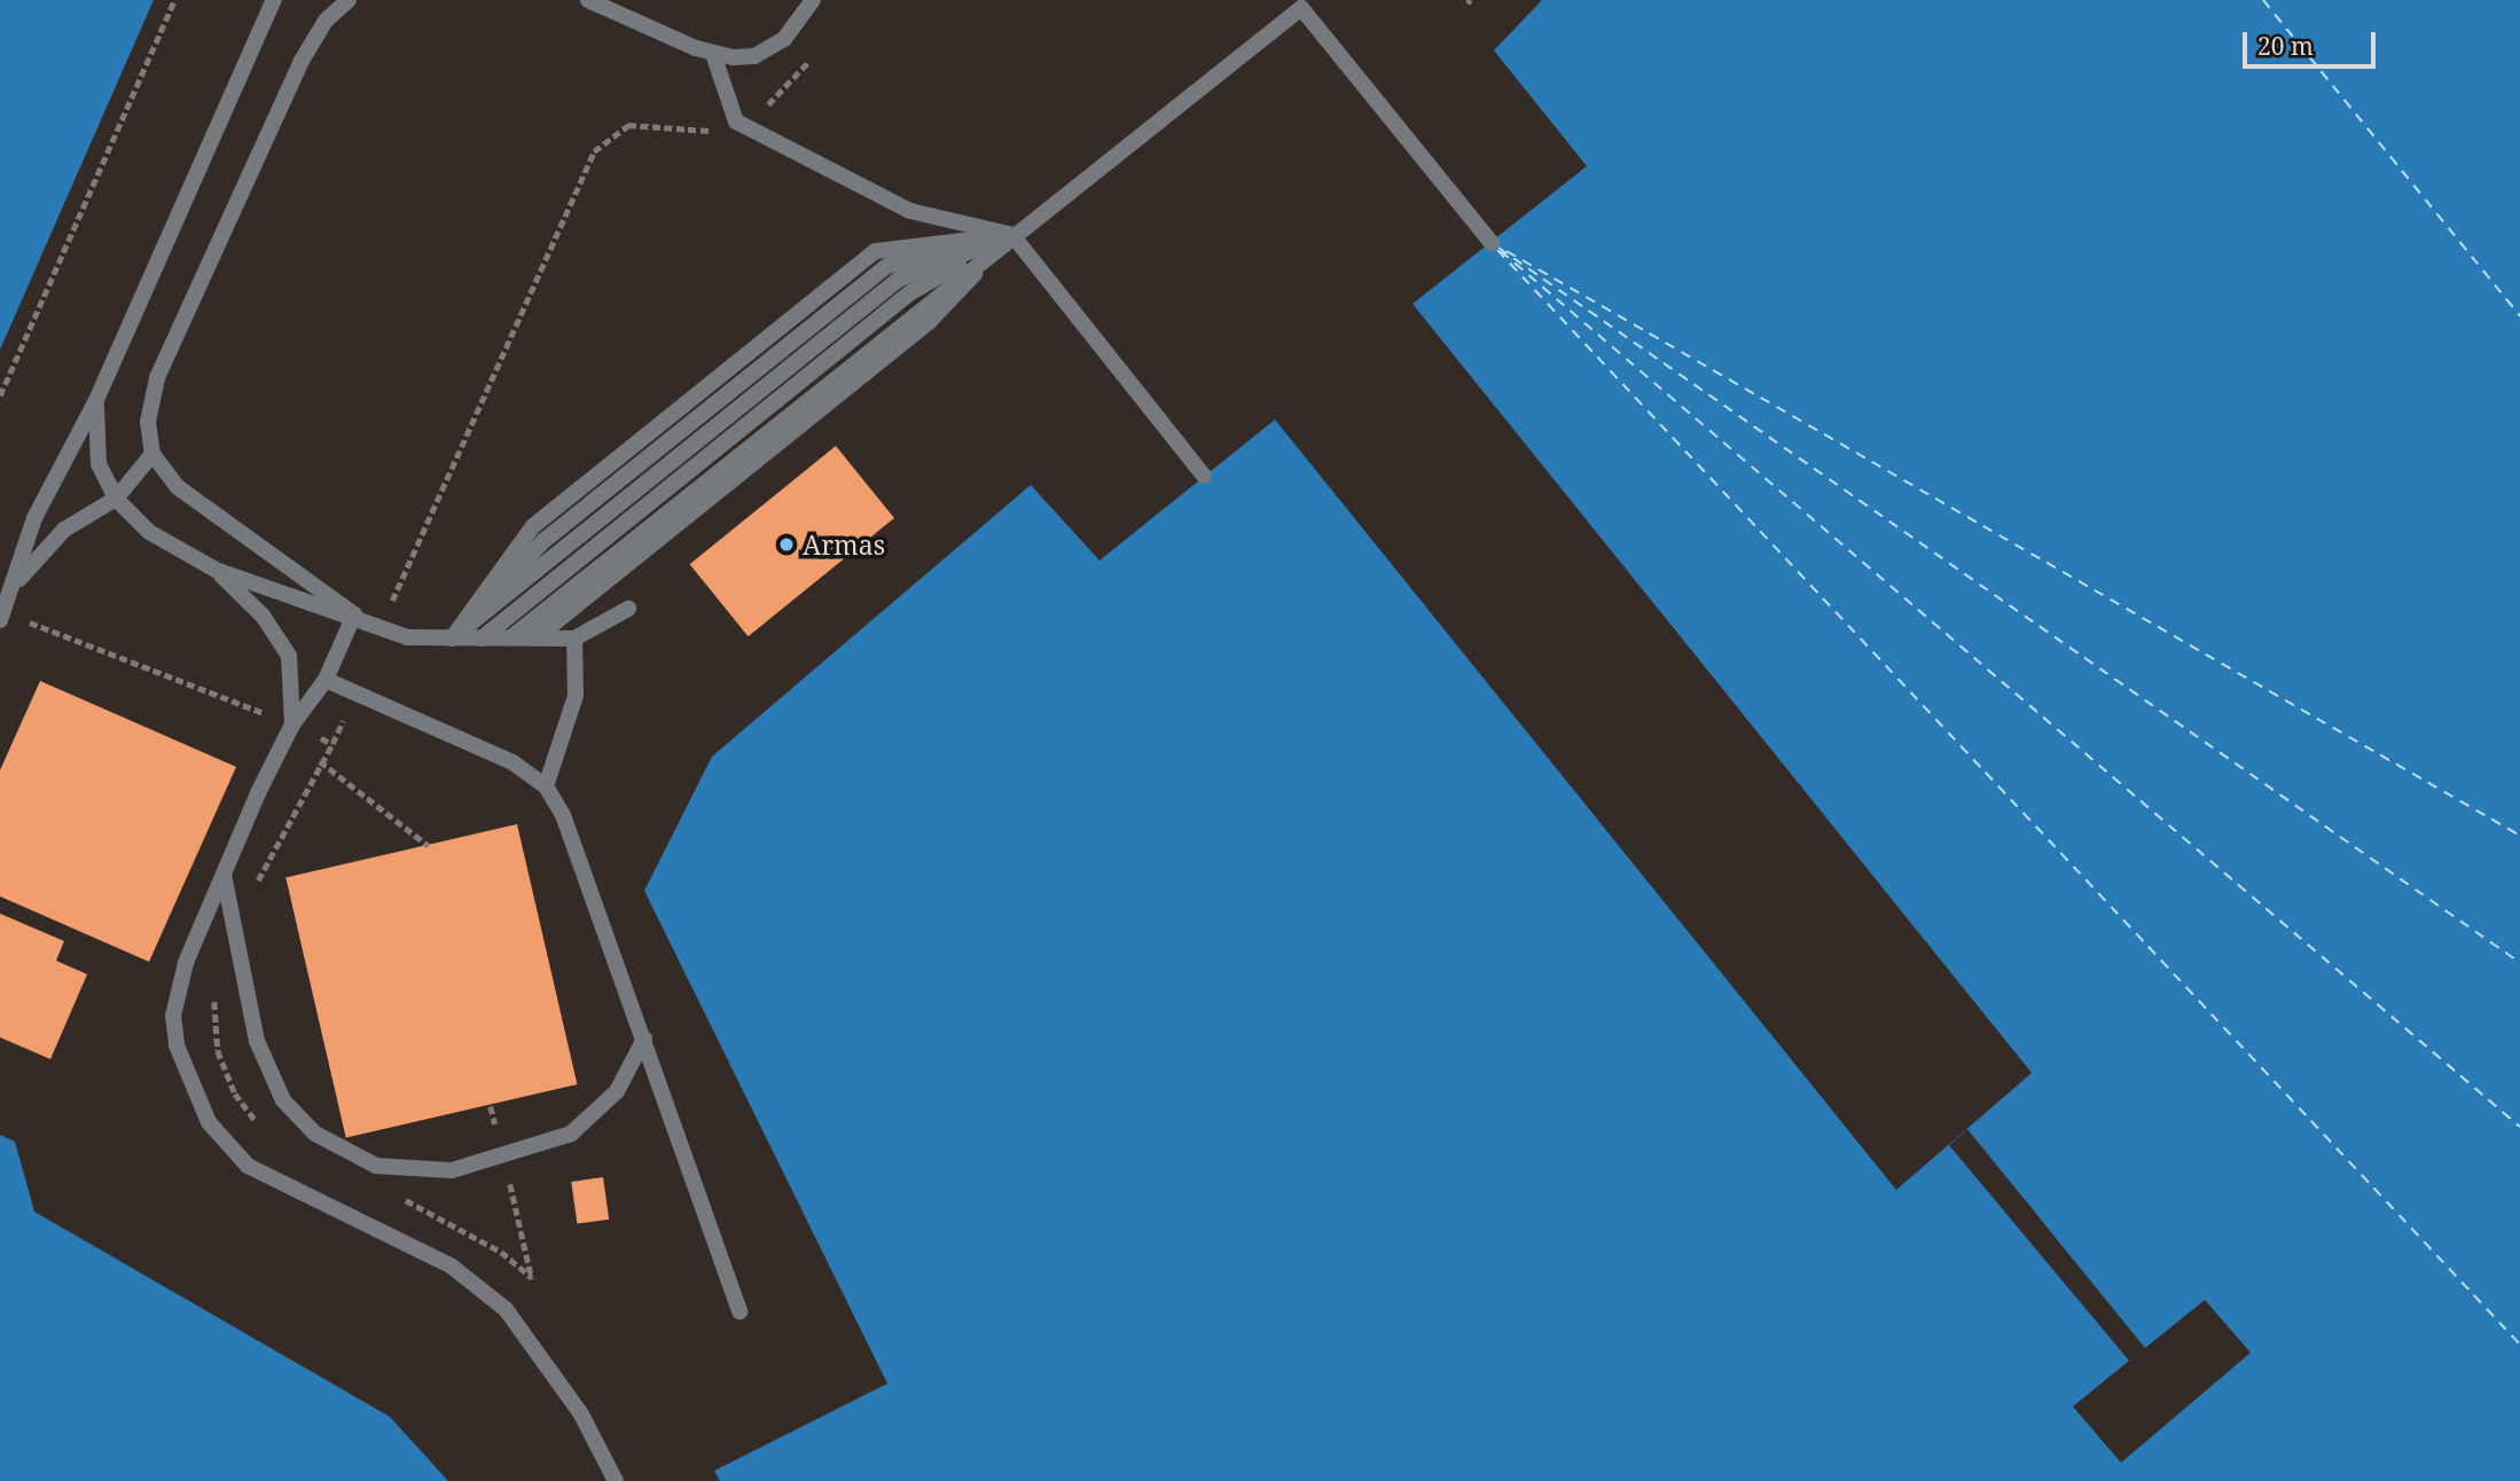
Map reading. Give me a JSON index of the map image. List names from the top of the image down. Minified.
{"places":["Armas"],"scale_bar":"20 m"}
